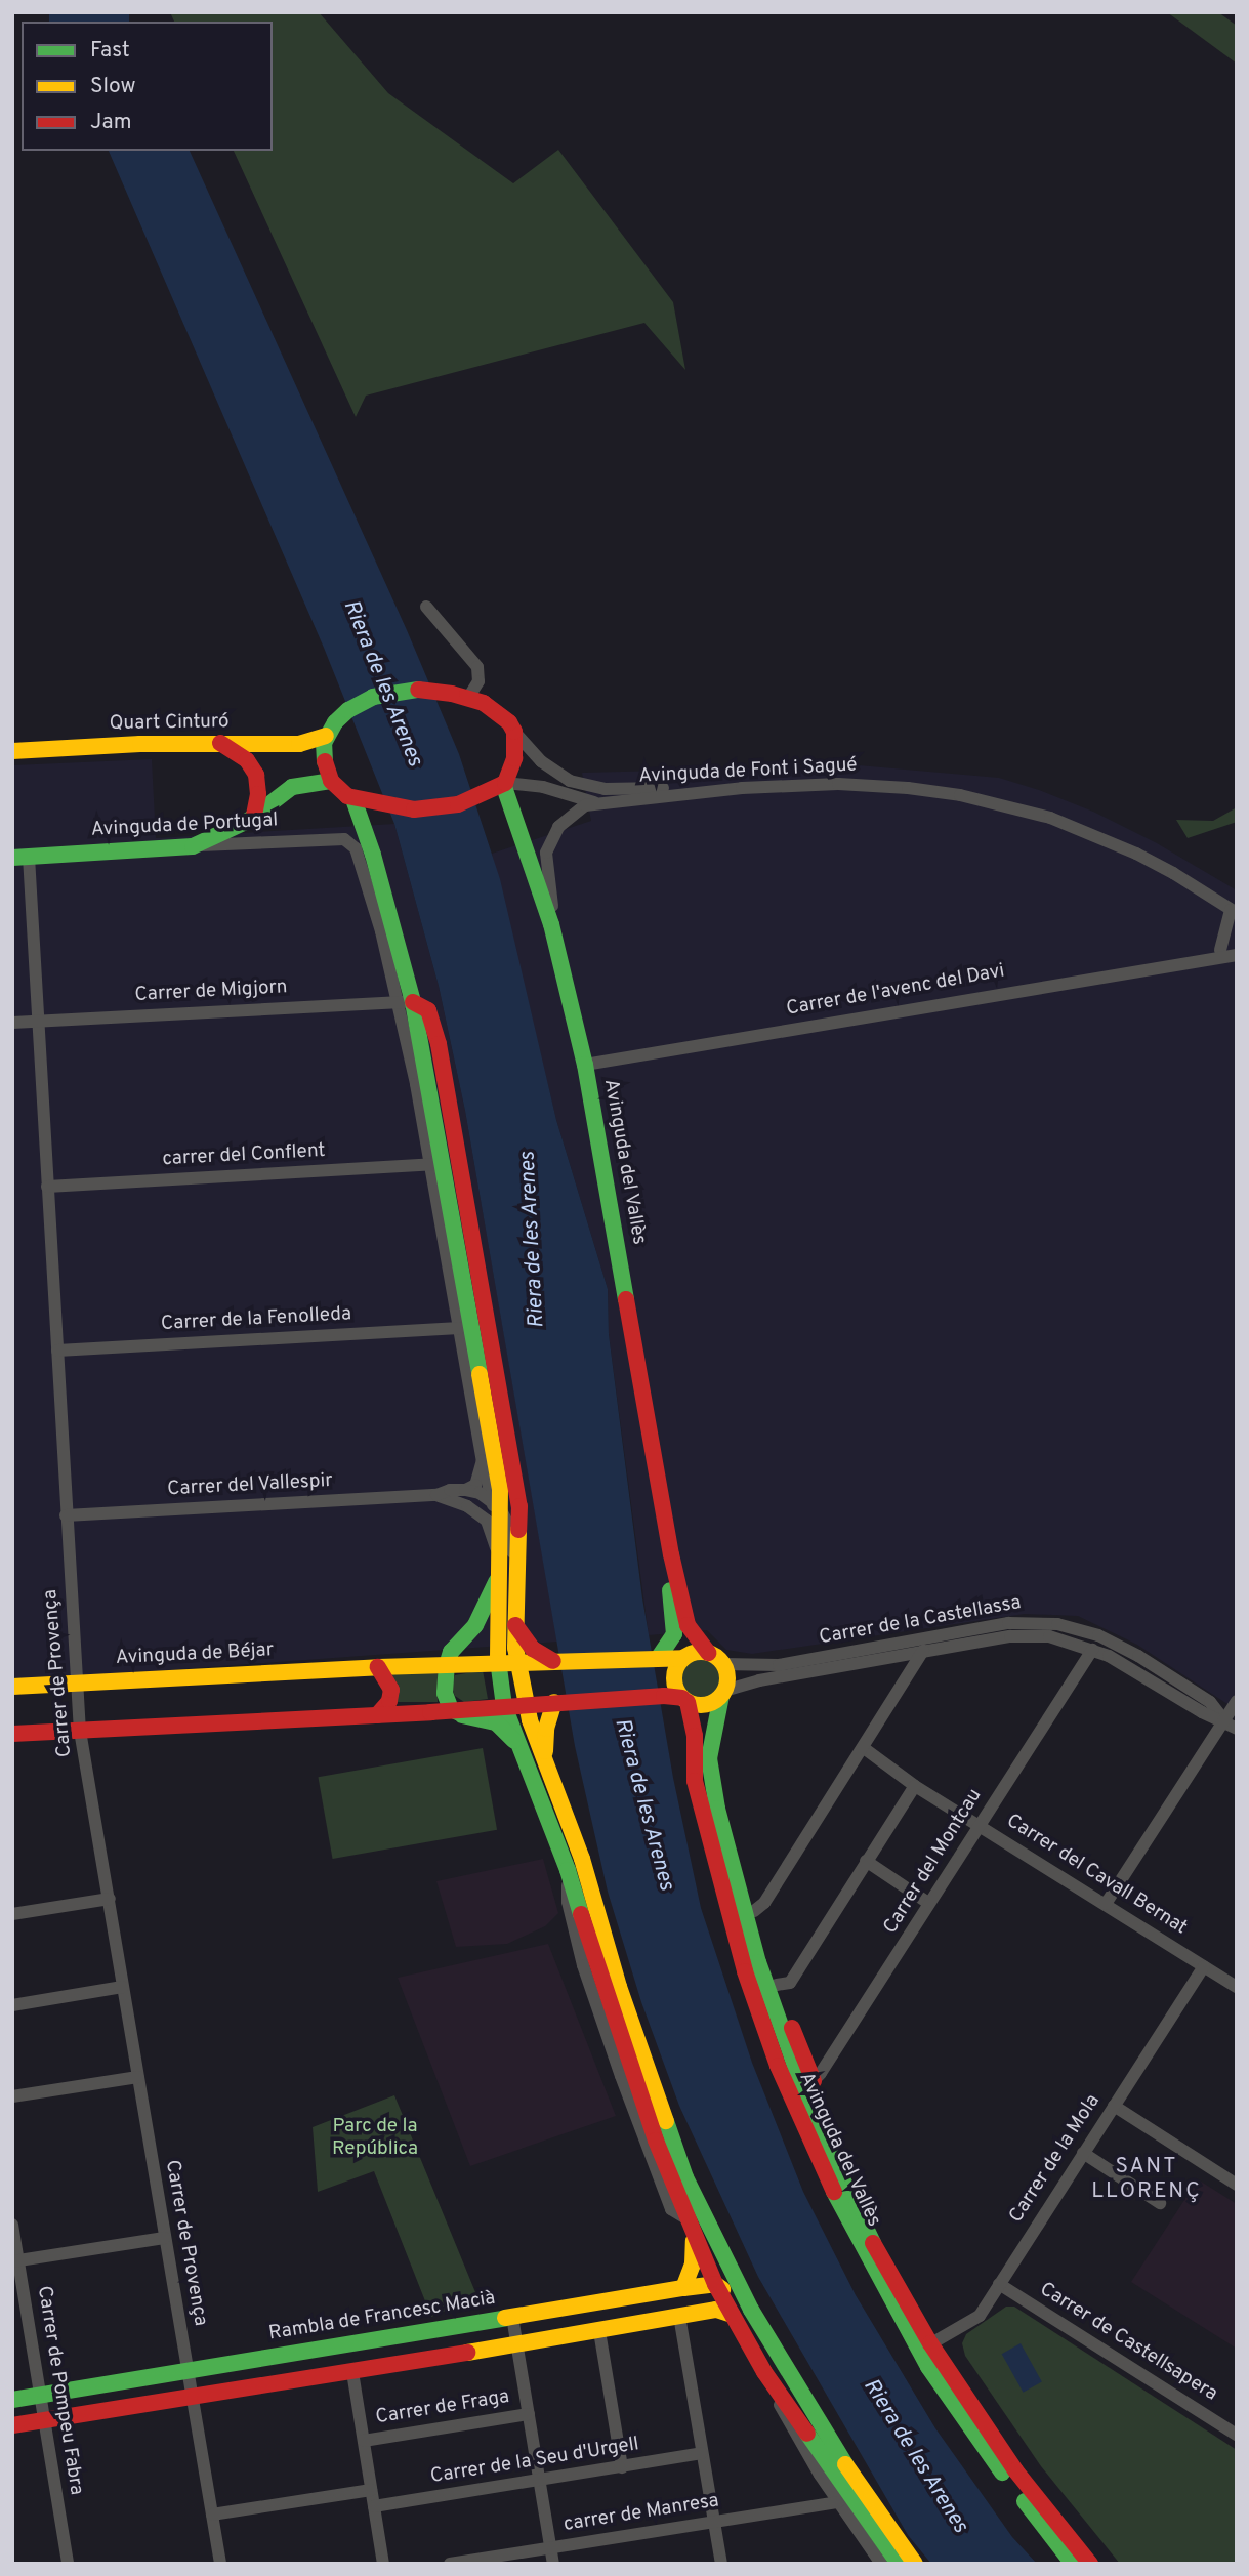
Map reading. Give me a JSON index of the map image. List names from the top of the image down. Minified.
{"streets":{"main road":["Quart Cinturó","Avinguda de Portugal","Avinguda del Vallès","Avinguda de Béjar","Rambla de Francesc Macià"],"street":["Avinguda de Font i Sagué","Carrer de l'avenc del Davi","Carrer de Migjorn","carrer del Conflent","Carrer de la Fenolleda","Carrer del Vallespir","Carrer de la Castellassa","Carrer de Provença","Carrer del Montcau","Carrer del Cavall Bernat","Carrer de la Mola","Carrer de Castellsapera","Carrer de Pompeu Fabra","Carrer de Fraga","Carrer de la Seu d'Urgell","carrer de Manresa"]},"crossings":[["Quart Cinturó","Avinguda del Vallès"],["Avinguda de Font i Sagué","Avinguda del Vallès"],["Avinguda de Portugal","Carrer de Migjorn"],["Avinguda de Portugal","Carrer de Provença"],["Carrer de l'avenc del Davi","Avinguda del Vallès"],["Carrer de Migjorn","Carrer de Provença"],["carrer del Conflent","Carrer de Provença"],["Avinguda del Vallès","Carrer de la Castellassa"],["Avinguda del Vallès","Carrer del Montcau"],["Avinguda del Vallès","Carrer de la Mola"],["Carrer de la Fenolleda","Carrer de Provença"],["Carrer del Vallespir","Carrer de Provença"],["Carrer de la Castellassa","Carrer del Montcau"],["Avinguda de Béjar","Carrer de Provença"],["Carrer de Provença","Rambla de Francesc Macià"],["Carrer del Montcau","Carrer del Cavall Bernat"],["Carrer del Cavall Bernat","Carrer de la Mola"],["Carrer de la Mola","Carrer de Castellsapera"],["Rambla de Francesc Macià","Carrer de Pompeu Fabra"]],"districts":["SANT LLORENÇ"],"water":["Riera de les Arenes"],"parks":["Parc de la República"],"legend":["Fast","Slow","Jam"]}
